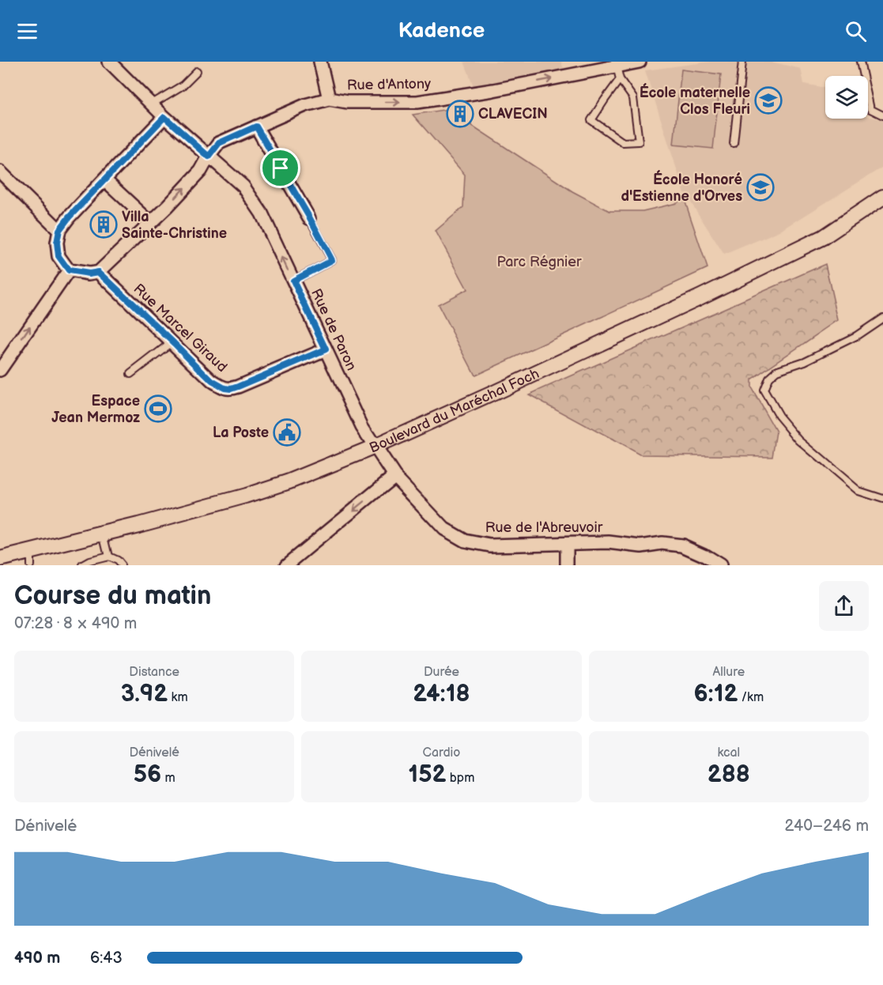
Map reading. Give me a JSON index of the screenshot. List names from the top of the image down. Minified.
{"streets":{"street":["Rue d'Antony","Rue Marcel Giraud","Rue de Paron","Boulevard du Maréchal Foch","Rue de l'Abreuvoir"]},"crossings":[["Rue d'Antony","Rue Marcel Giraud"],["Rue d'Antony","Rue de Paron"],["Rue Marcel Giraud","Rue de Paron"],["Rue de Paron","Boulevard du Maréchal Foch"],["Rue de Paron","Rue de l'Abreuvoir"],["Boulevard du Maréchal Foch","Rue de l'Abreuvoir"]],"one_way":["Rue d'Antony"],"parks":["Parc Régnier"],"places":{"school or university":["École maternelle Clos Fleuri","École Honoré d'Estienne d'Orves"],"building":["CLAVECIN","Villa Sainte-Christine"],"sports":["Espace Jean Mermoz"],"public building":["La Poste"]},"page":{"header":"Kadence","heading":["Course du matin","07:28 · 8 × 490 m"],"stats":[["Distance","3.92 km"],["Durée","24:18"],["Allure","6:12 /km"],["Dénivelé","56 m"],["Cardio","152 bpm"],["kcal","288"]],"chart":["Dénivelé","240–246 m"],"list":[{"name":"490 m","note":"6:43"}]}}
